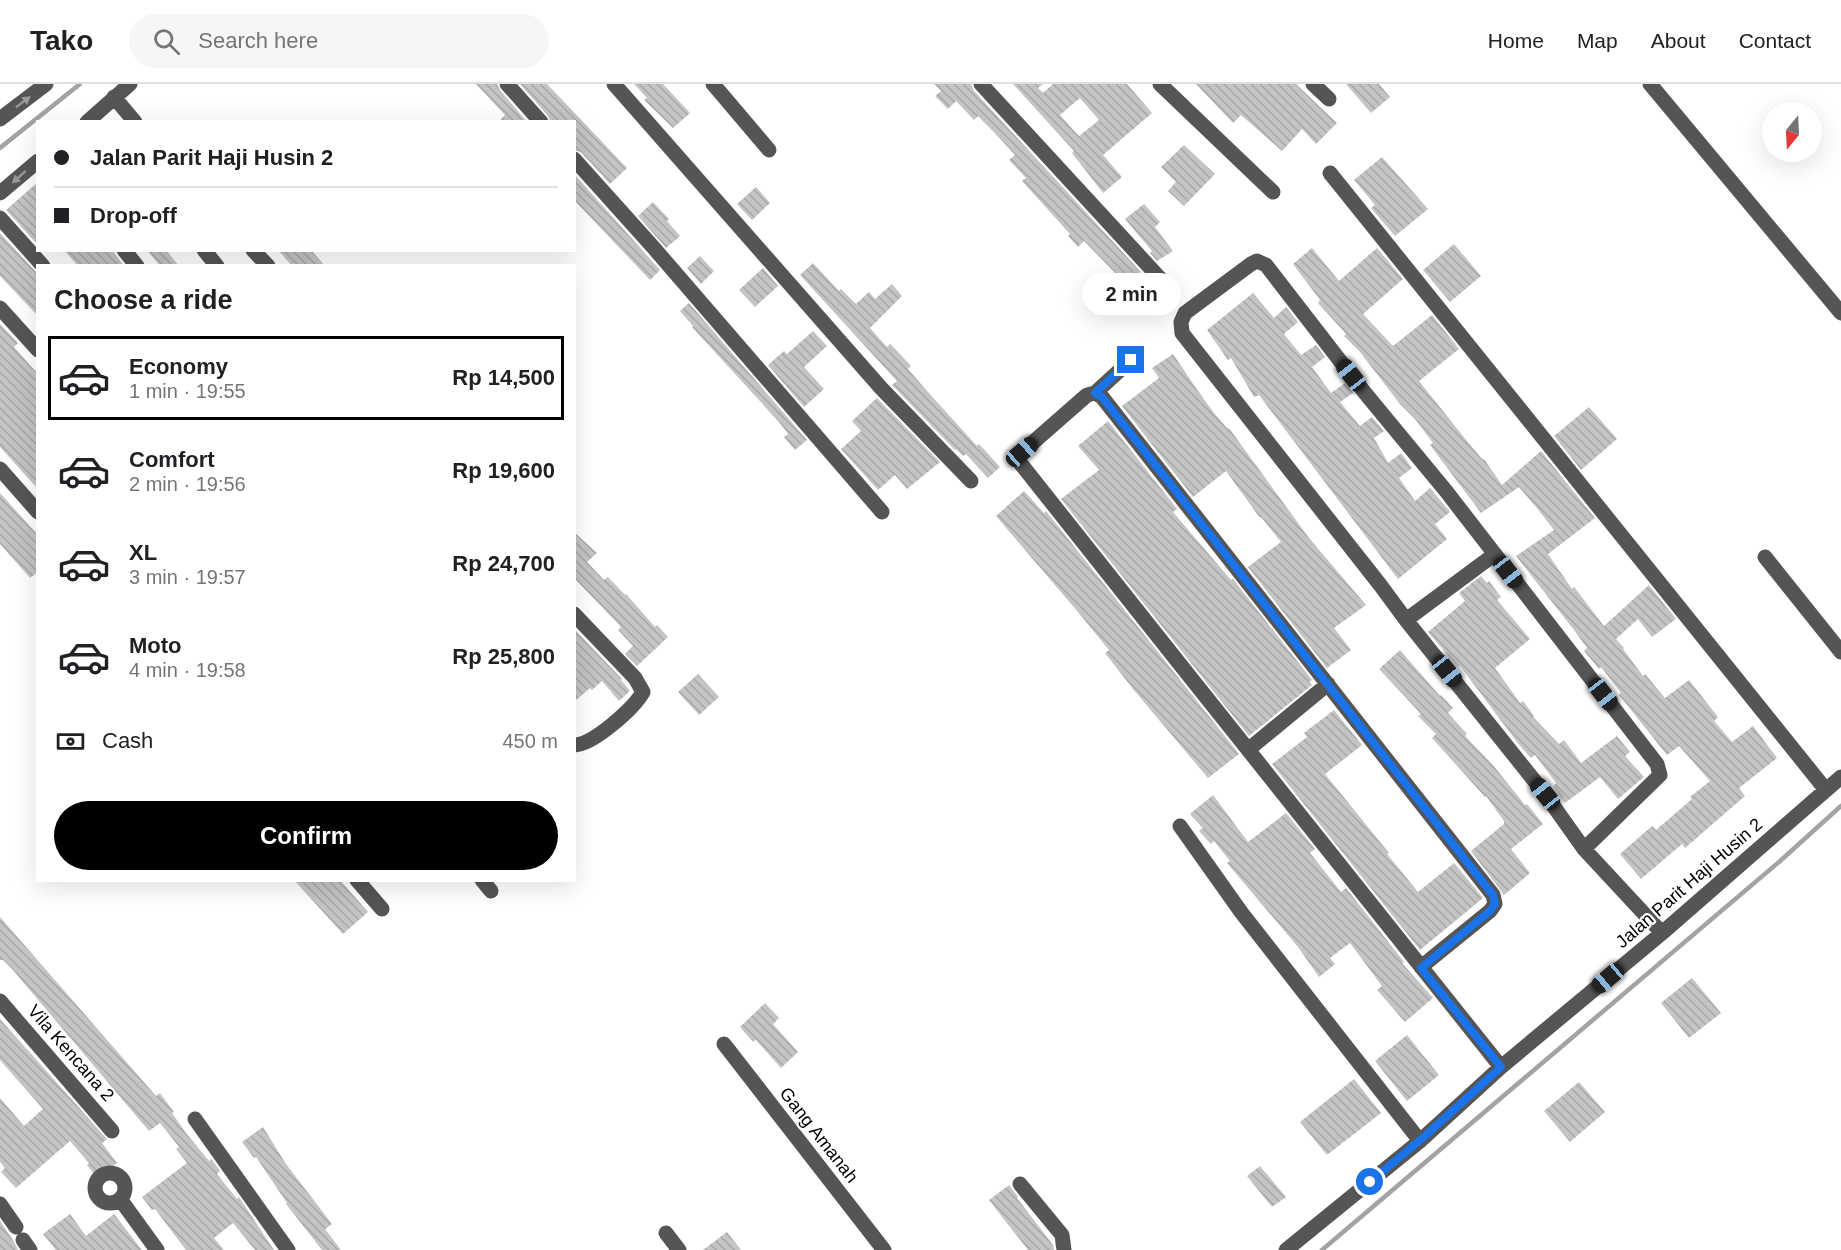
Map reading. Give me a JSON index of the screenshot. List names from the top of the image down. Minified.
{"streets":{"street":["Jalan Parit Haji Husin 2","Vila Kencana 2","Gang Amanah"]},"north":"bottom","page":{"header":"Tako","search":"Search here","nav":["Home","Map","About","Contact"],"banner":["Jalan Parit Haji Husin 2","Drop-off"],"heading":"Choose a ride","bubble":"2 min","list":[{"name":"Economy","note":"1 min · 19:55","value":"Rp 14,500"},{"name":"Comfort","note":"2 min · 19:56","value":"Rp 19,600"},{"name":"XL","note":"3 min · 19:57","value":"Rp 24,700"},{"name":"Moto","note":"4 min · 19:58","value":"Rp 25,800"}],"pay":["Cash","450 m"],"buttons":"Confirm"}}
